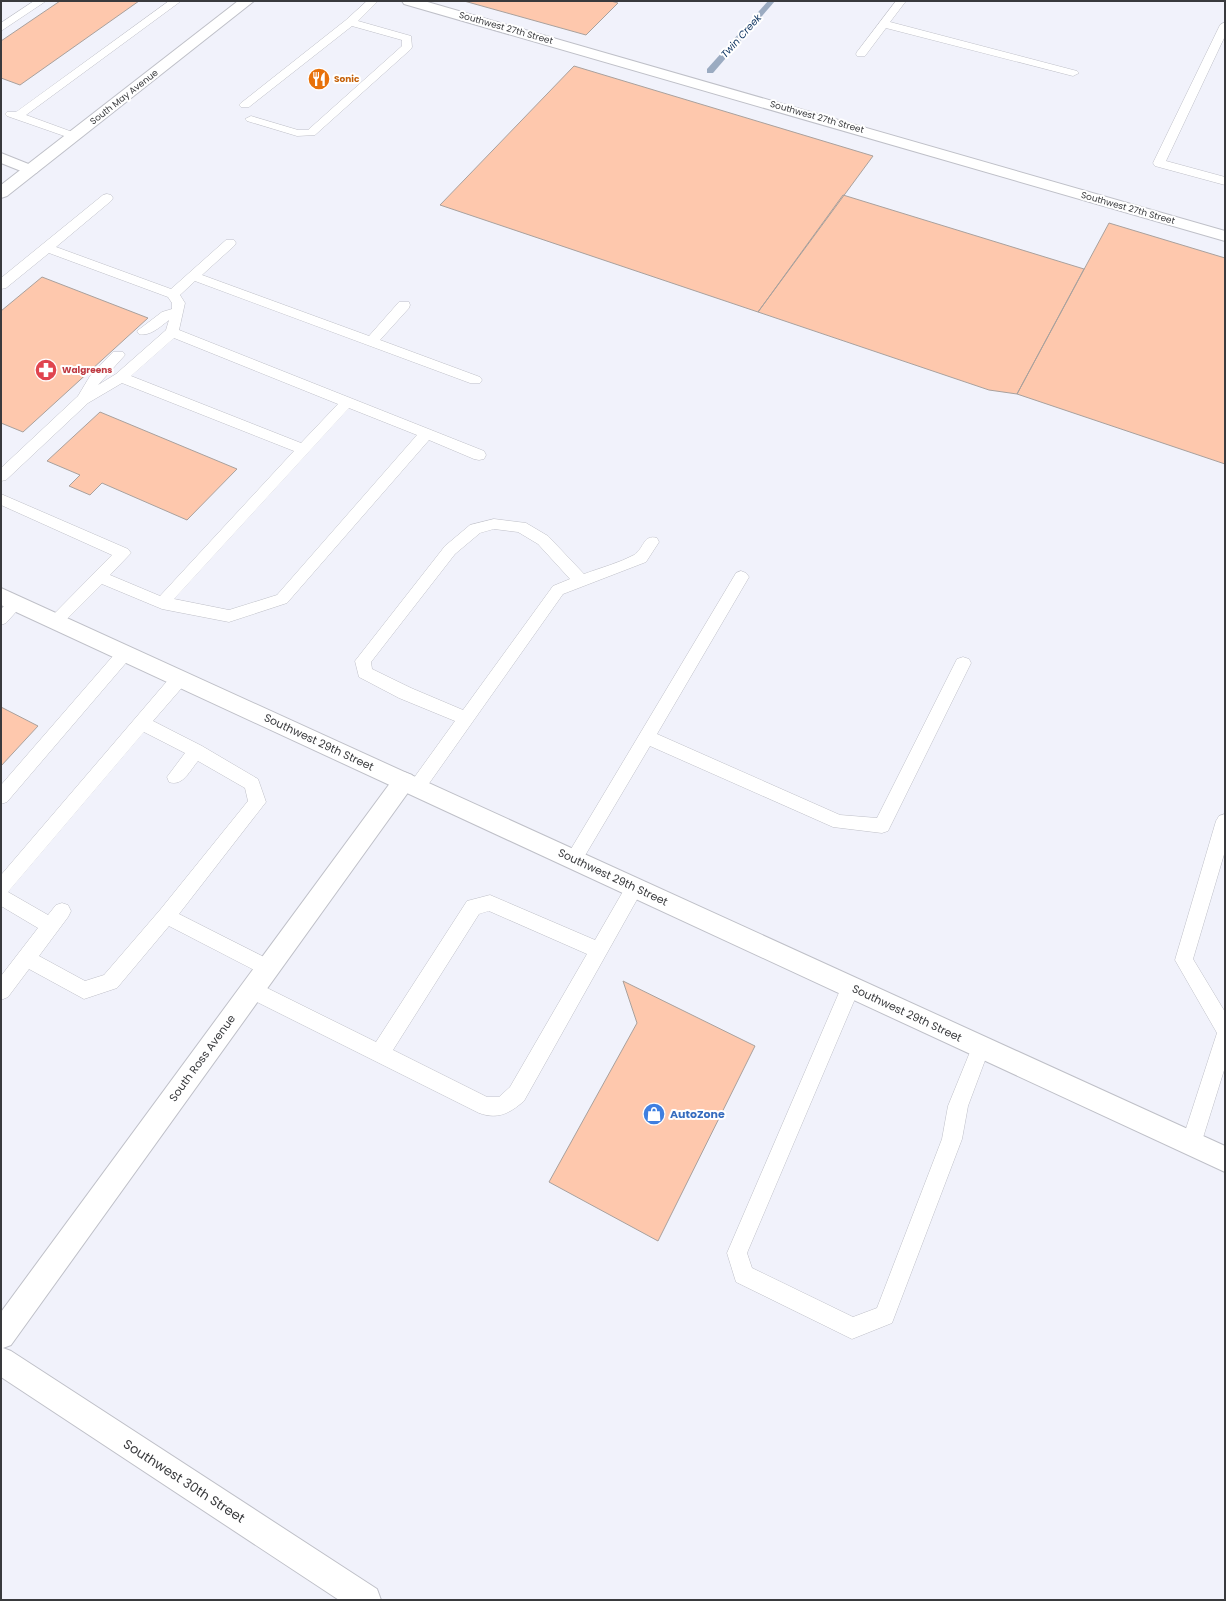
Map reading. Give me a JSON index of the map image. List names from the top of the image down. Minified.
{"streets":{"street":["Southwest 27th Street","South May Avenue","Southwest 29th Street","South Ross Avenue","Southwest 30th Street"]},"crossings":[["Southwest 29th Street","South Ross Avenue"]],"water":["Twin Creek"],"places":{"restaurant":["Sonic"],"pharmacy":["Walgreens"],"shop":["AutoZone"]}}
